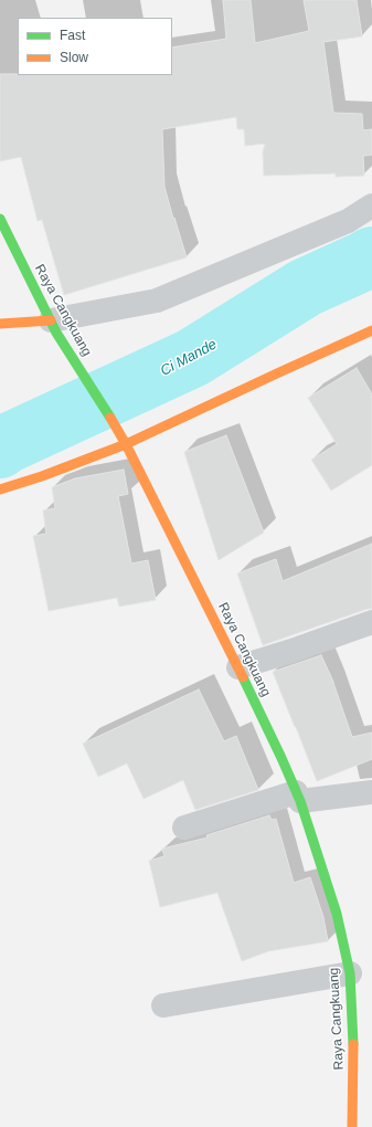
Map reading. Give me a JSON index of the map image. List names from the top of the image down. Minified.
{"streets":{"main road":["Raya Cangkuang"]},"water":["Ci Mande"],"legend":["Fast","Slow"]}
